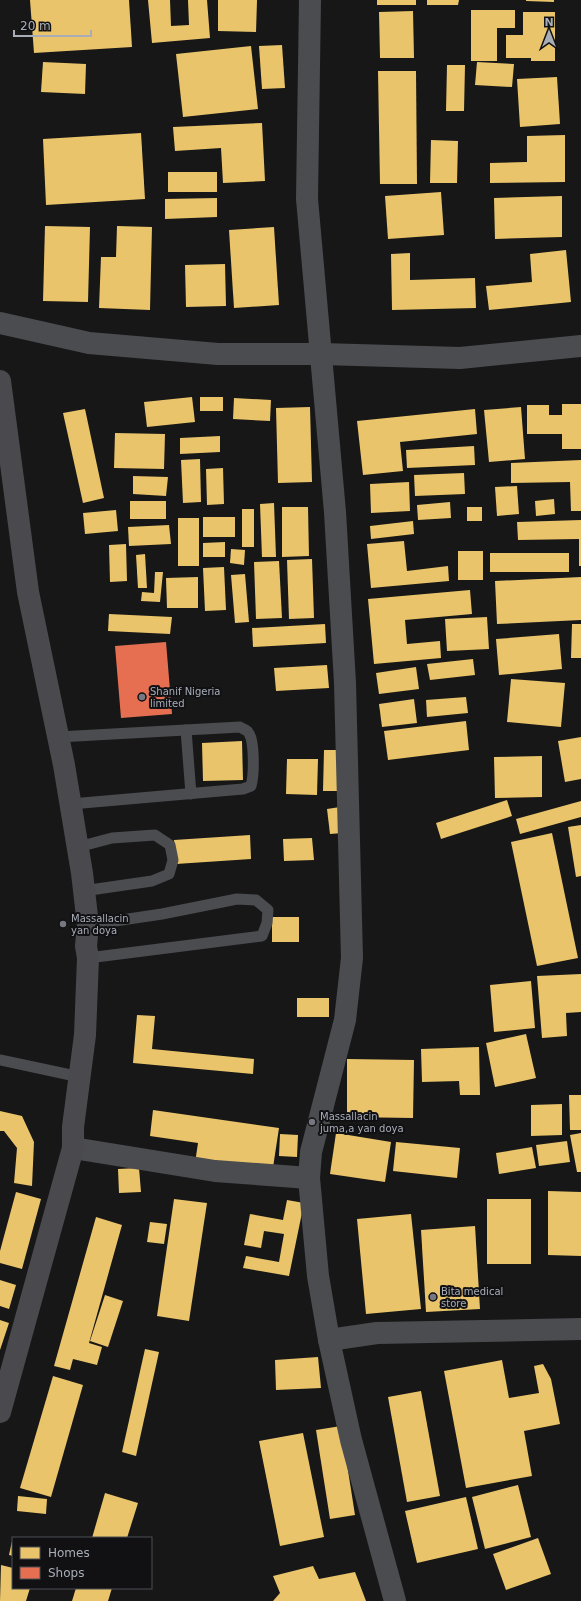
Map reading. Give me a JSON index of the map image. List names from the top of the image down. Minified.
{"places":["Shanif Nigeria limited","Massallacin yan doya","Massallacin juma,a yan doya","Bita medical store"],"legend":["Homes","Shops"],"scale_bar":"20 m","north":"top"}
